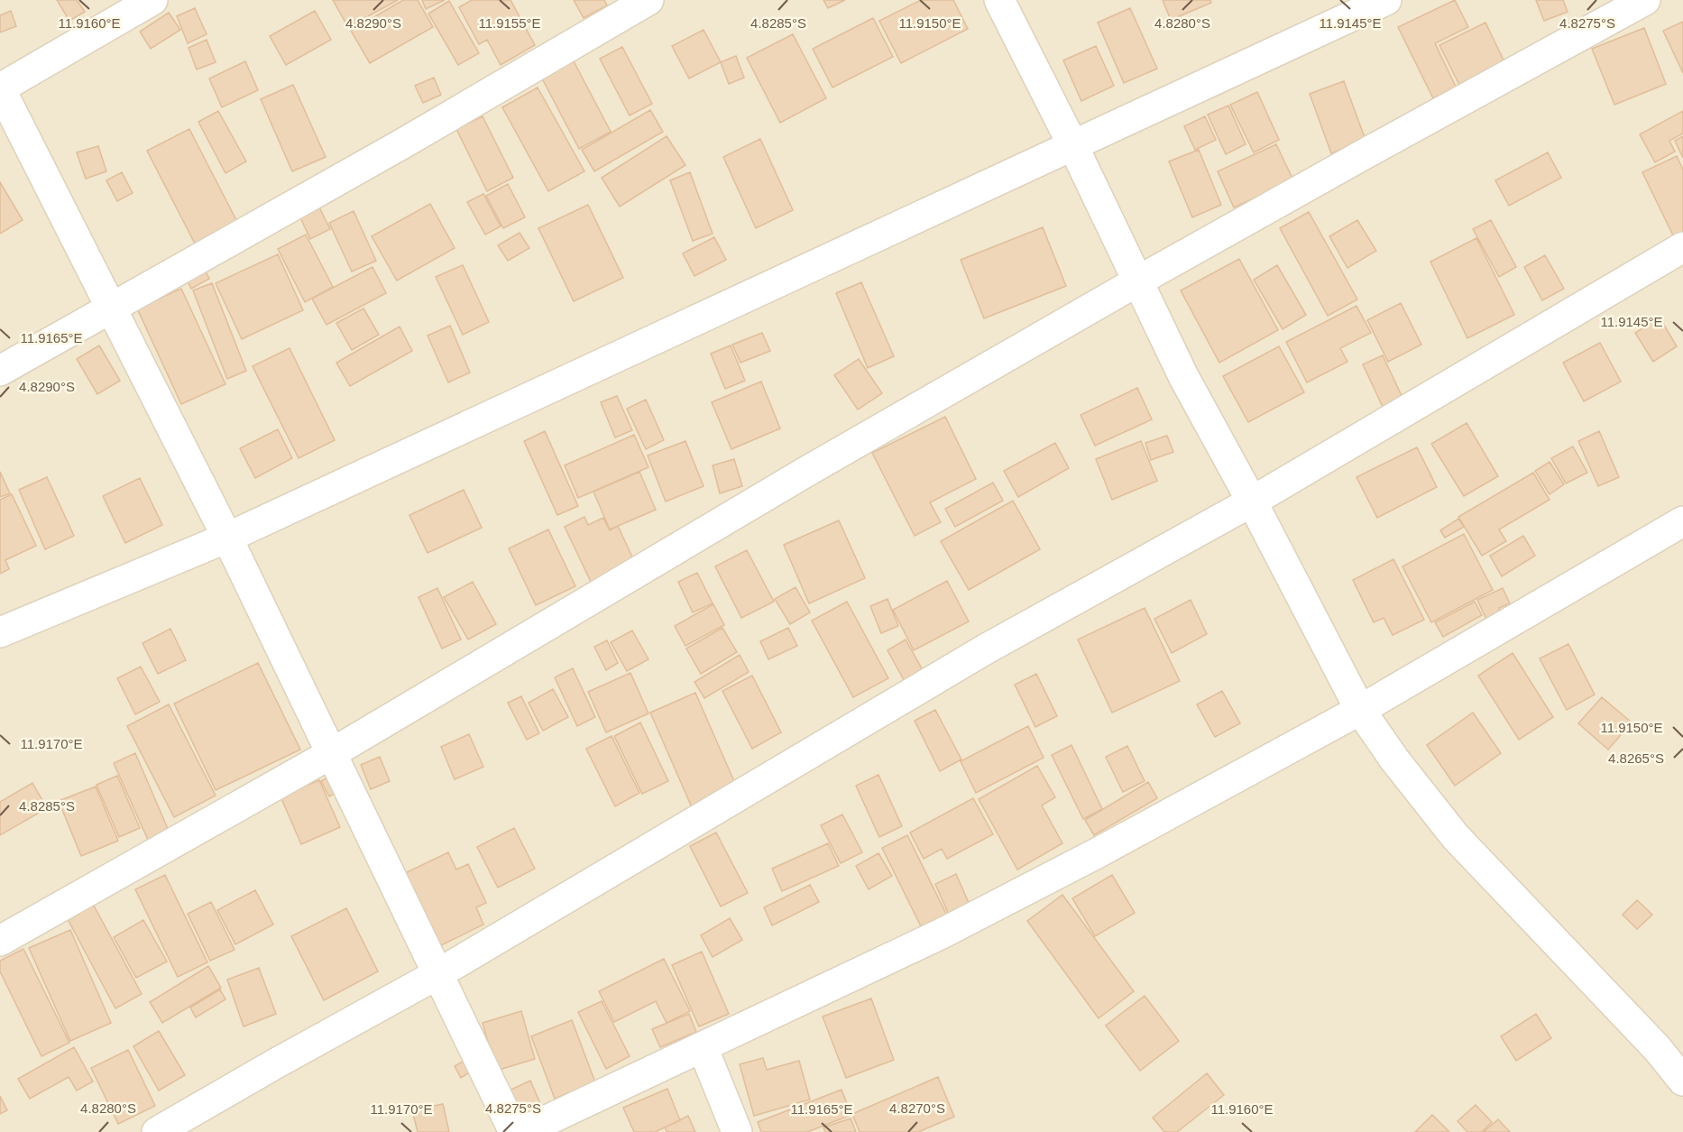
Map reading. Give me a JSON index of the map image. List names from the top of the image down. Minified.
{"coordinates":["11.9160°E","11.9155°E","11.9150°E","11.9145°E","4.8290°S","4.8285°S","4.8280°S","4.8275°S","11.9165°E","11.9170°E","4.8265°S","4.8270°S"]}
